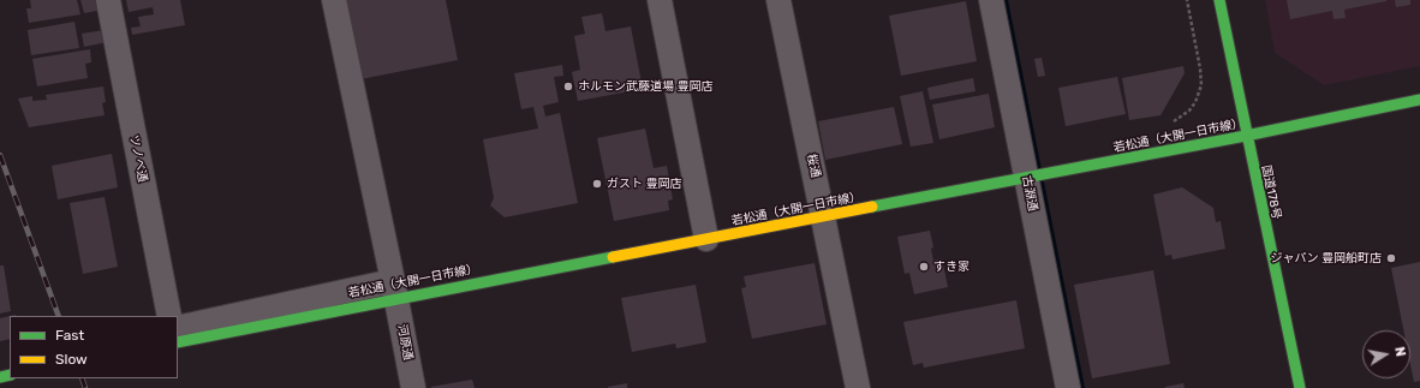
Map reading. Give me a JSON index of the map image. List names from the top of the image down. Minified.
{"streets":{"main road":["若松通（大開一日市線）","国道178号"],"street":["ツノベ通","桜通","古淵通","河原通"]},"crossings":[["若松通（大開一日市線）","桜通"],["若松通（大開一日市線）","国道178号"],["若松通（大開一日市線）","古淵通"],["若松通（大開一日市線）","河原通"]],"places":["ホルモン武藤道場 豊岡店","ガスト 豊岡店","ジャパン 豊岡船町店","すき家"],"legend":["Fast","Slow"],"north":"right"}
